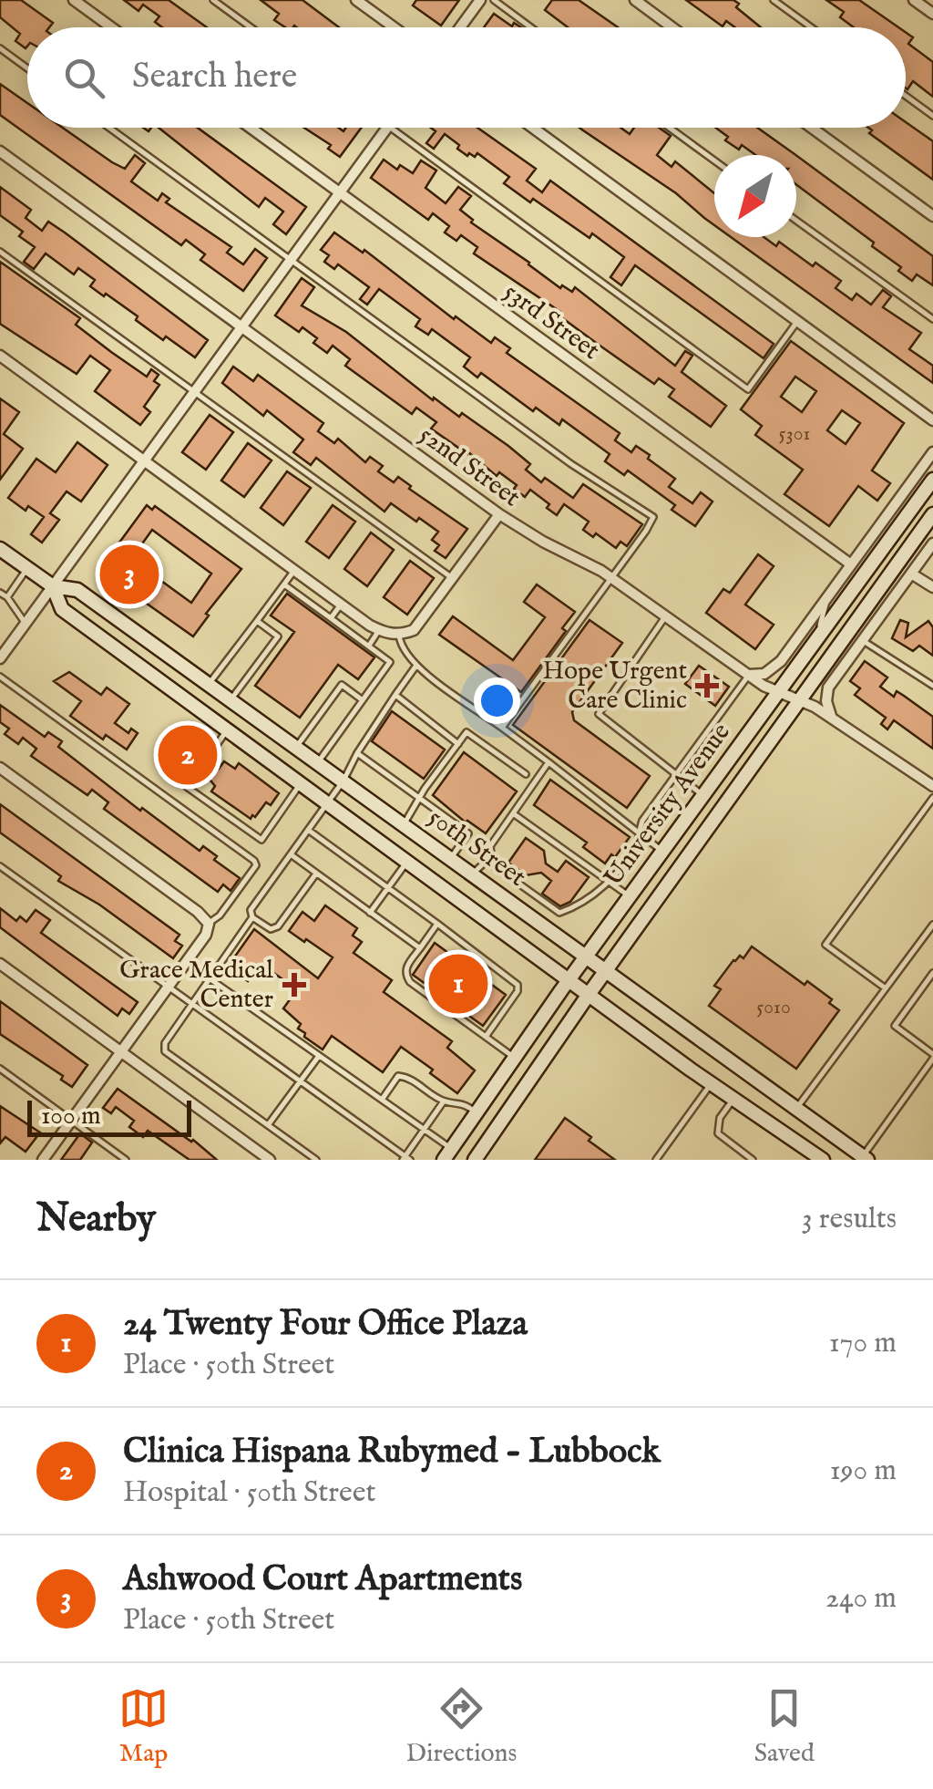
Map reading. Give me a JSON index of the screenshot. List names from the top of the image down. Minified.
{"streets":{"main road":["University Avenue","50th Street"],"street":["53rd Street","52nd Street"]},"crossings":[["52nd Street","University Avenue"],["University Avenue","50th Street"]],"places":{"health":["Hope Urgent Care Clinic","Grace Medical Center"]},"house_numbers":["5301","5010"],"scale_bar":"100 m","north":"bottom left","page":{"search":"Search here","pins":["3","2","1"],"scale":"100 m","heading":["Nearby","3 results"],"list":[{"mark":"1","name":"24 Twenty Four Office Plaza","note":"Place · 50th Street","value":"170 m"},{"mark":"2","name":"Clinica Hispana Rubymed - Lubbock","note":"Hospital · 50th Street","value":"190 m"},{"mark":"3","name":"Ashwood Court Apartments","note":"Place · 50th Street","value":"240 m"}],"nav":["Map","Directions","Saved"]}}
